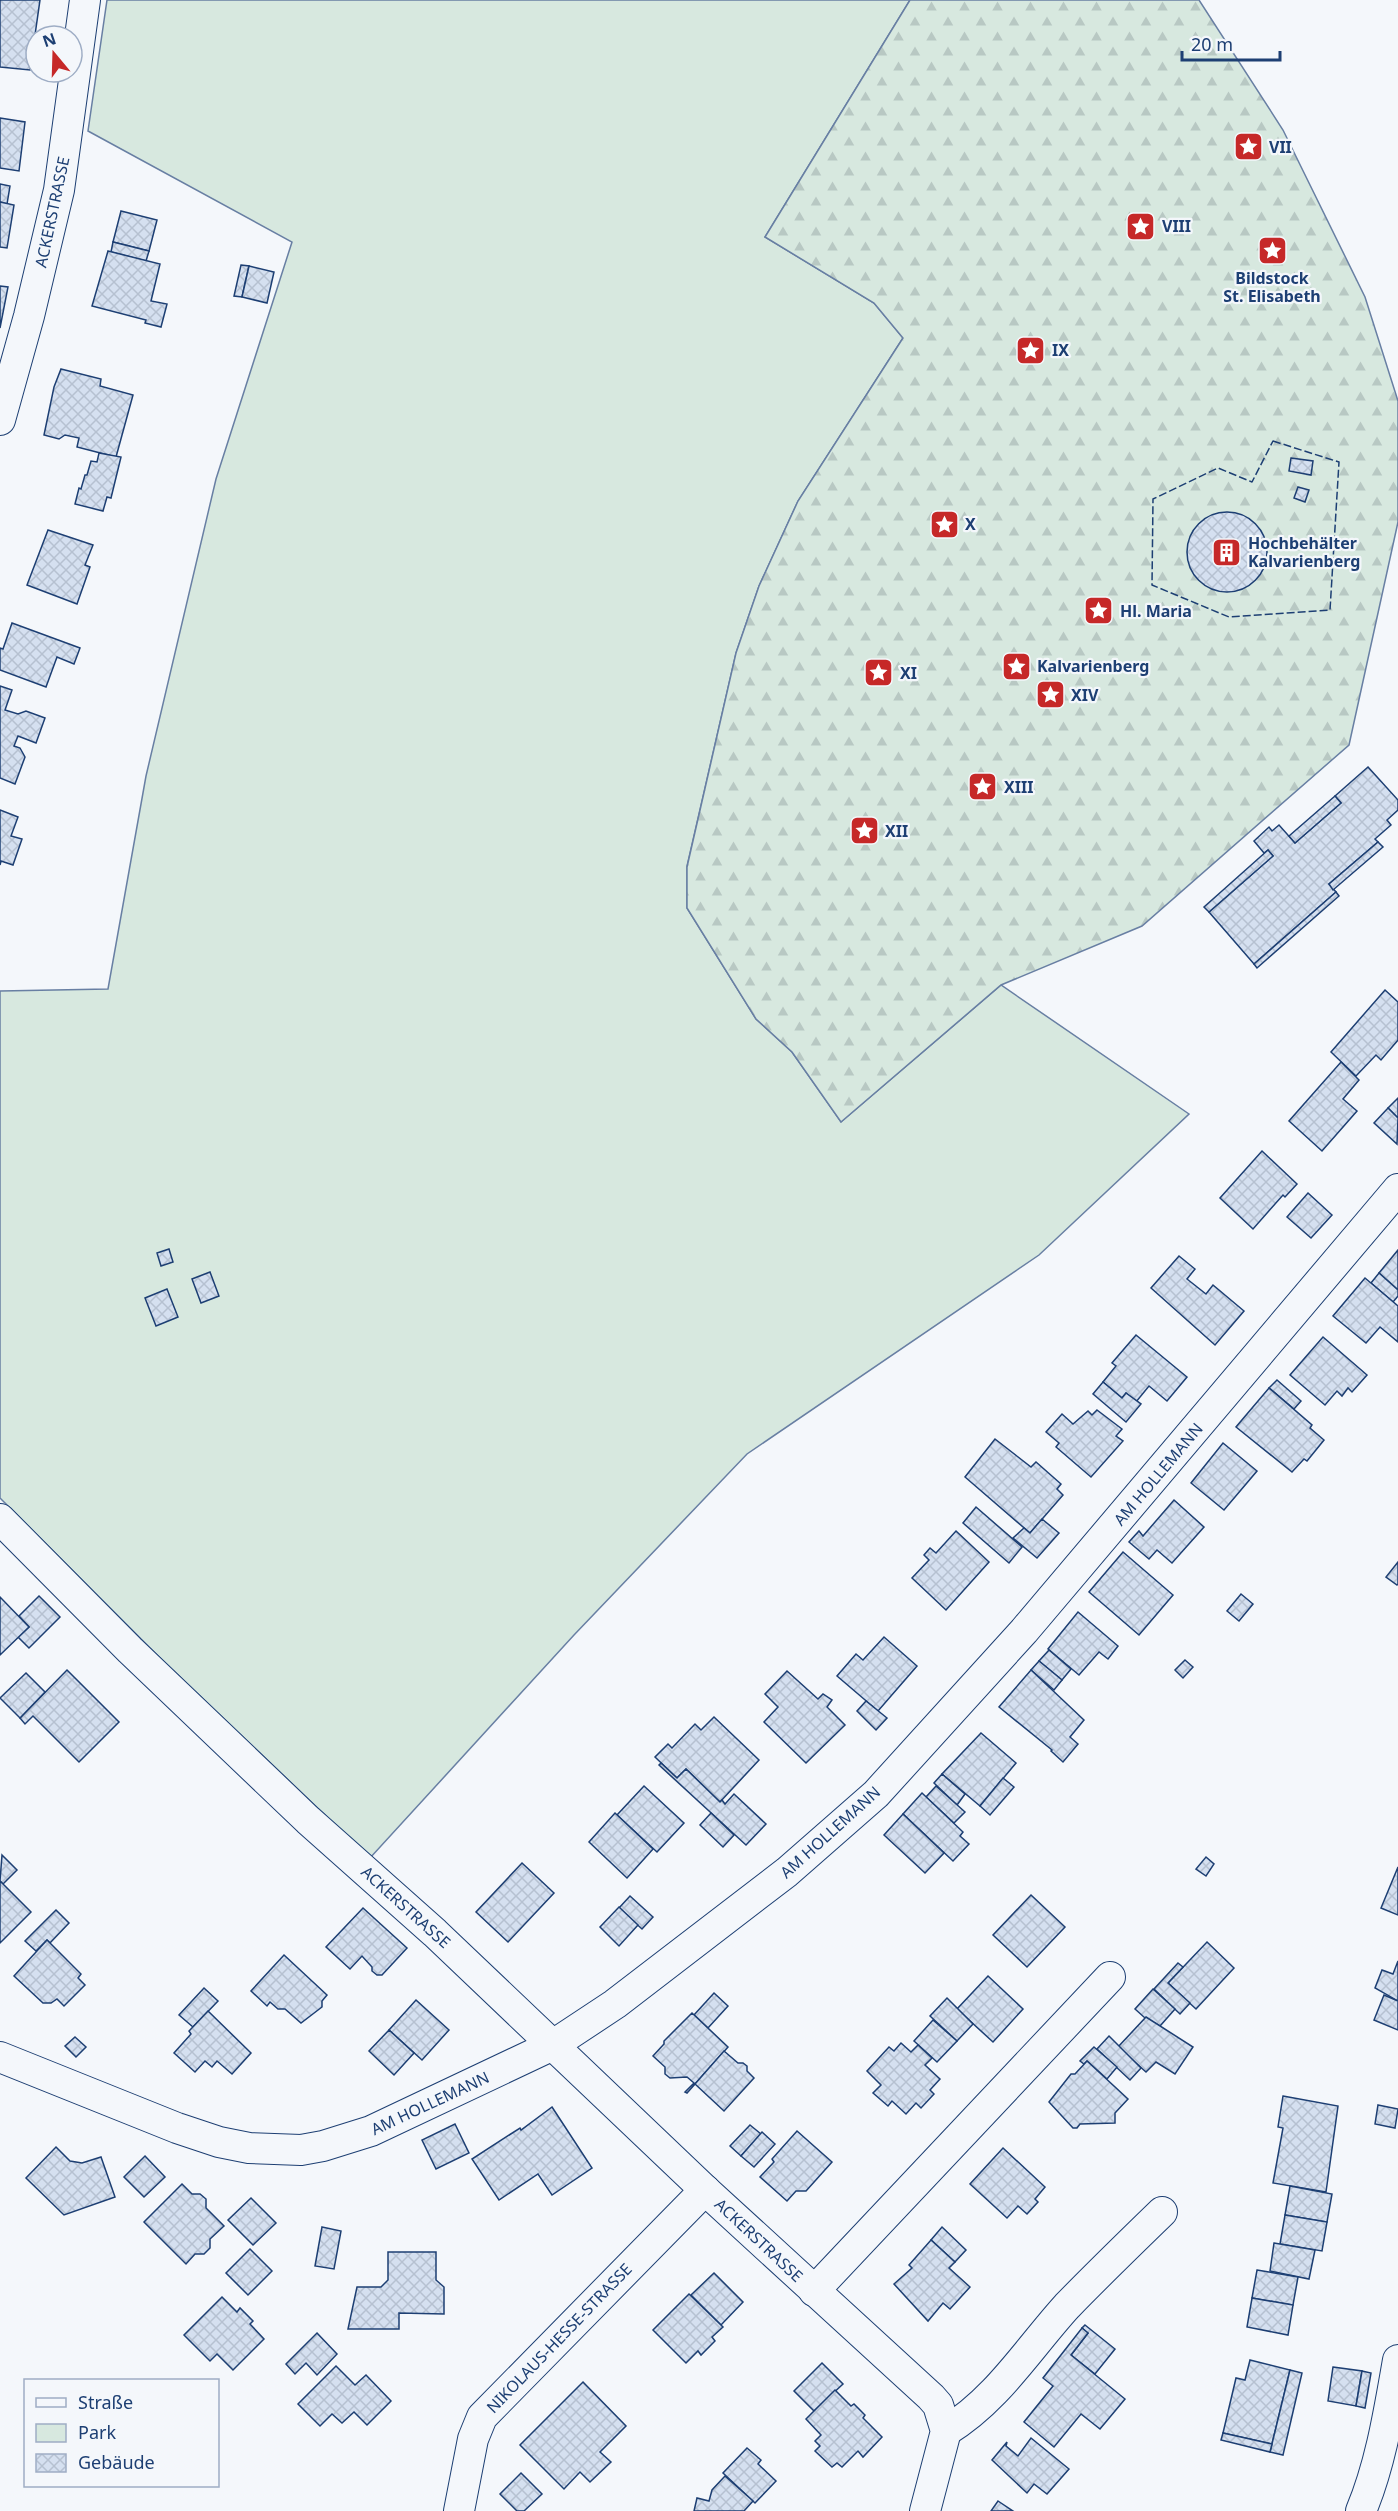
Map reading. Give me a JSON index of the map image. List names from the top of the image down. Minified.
{"streets":{"street":["ACKERSTRASSE","AM HOLLEMANN","NIKOLAUS-HESSE-STRASSE"]},"crossings":[["ACKERSTRASSE","AM HOLLEMANN"],["ACKERSTRASSE","NIKOLAUS-HESSE-STRASSE"]],"places":{"place":["VII","VIII","Bildstock St. Elisabeth","IX","X","Hl. Maria","Kalvarienberg","XI","XIV","XIII","XII"],"building":["Hochbehälter Kalvarienberg"]},"legend":["Straße","Park","Gebäude"],"scale_bar":"20 m","north":"top"}
